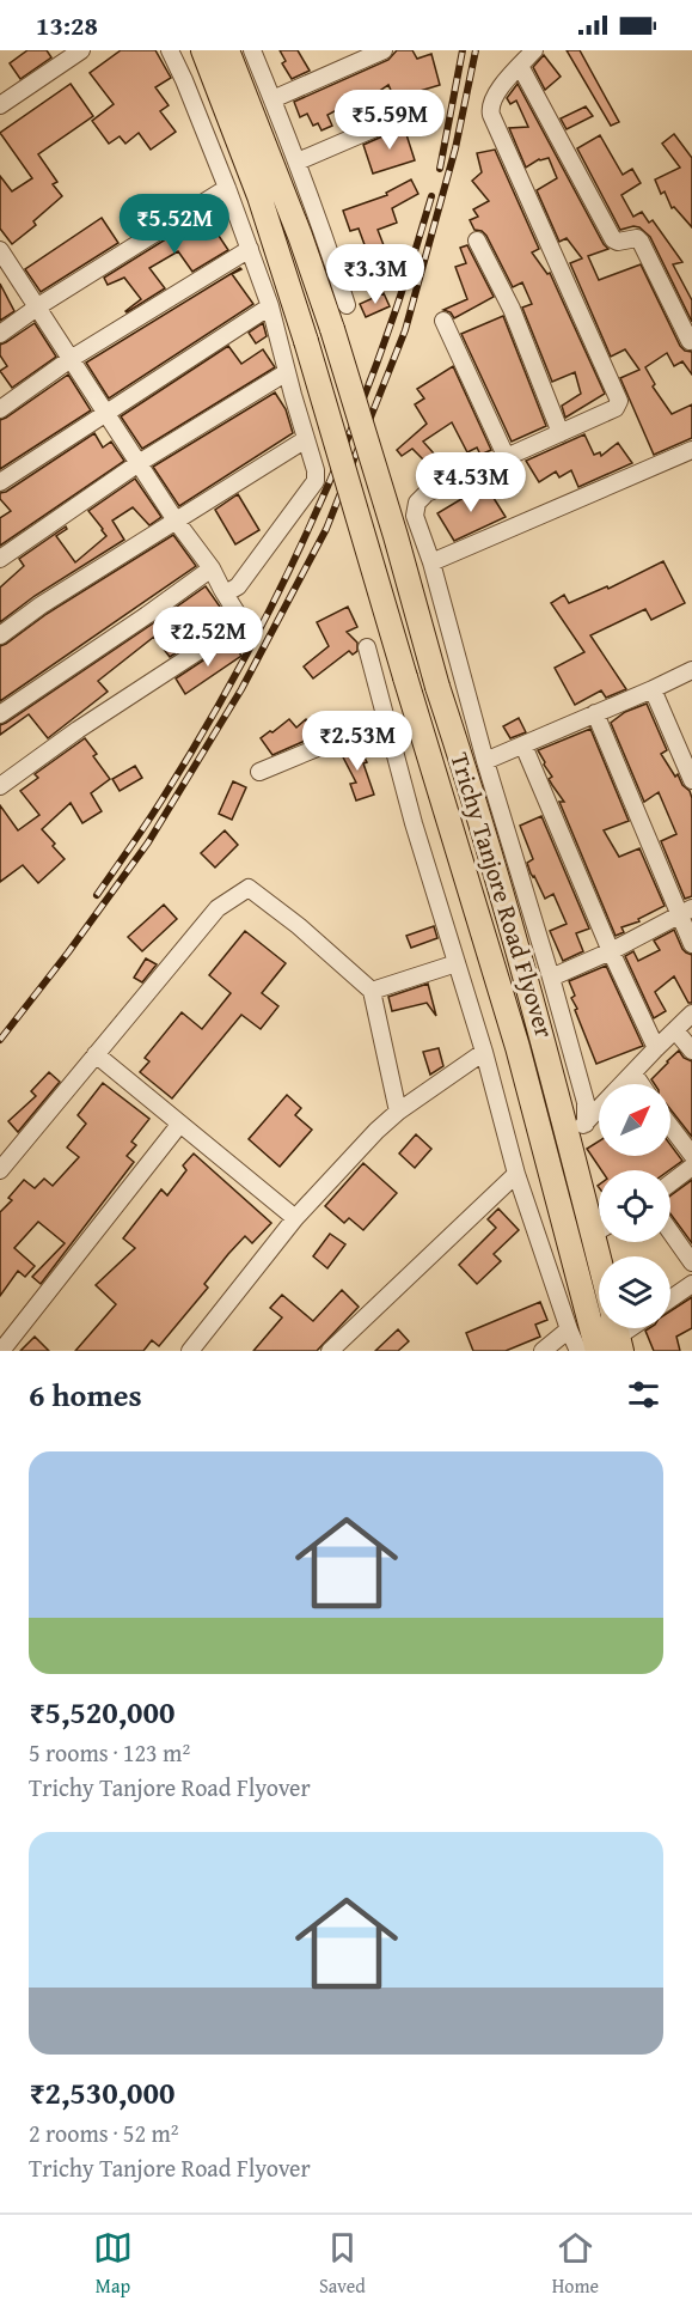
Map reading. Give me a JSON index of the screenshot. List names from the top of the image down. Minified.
{"streets":{"highway":["Trichy Tanjore Road Flyover"]},"north":"top right","page":{"status":"13:28","price":["₹5.59M","₹5.52M","₹3.3M","₹4.53M","₹2.52M","₹2.53M"],"heading":"6 homes","list":[{"name":"₹5,520,000","note":"5 rooms · 123 m² · Trichy Tanjore Road Flyover"},{"name":"₹2,530,000","note":"2 rooms · 52 m² · Trichy Tanjore Road Flyover"}],"tabs":["Map","Saved","Home"]}}
